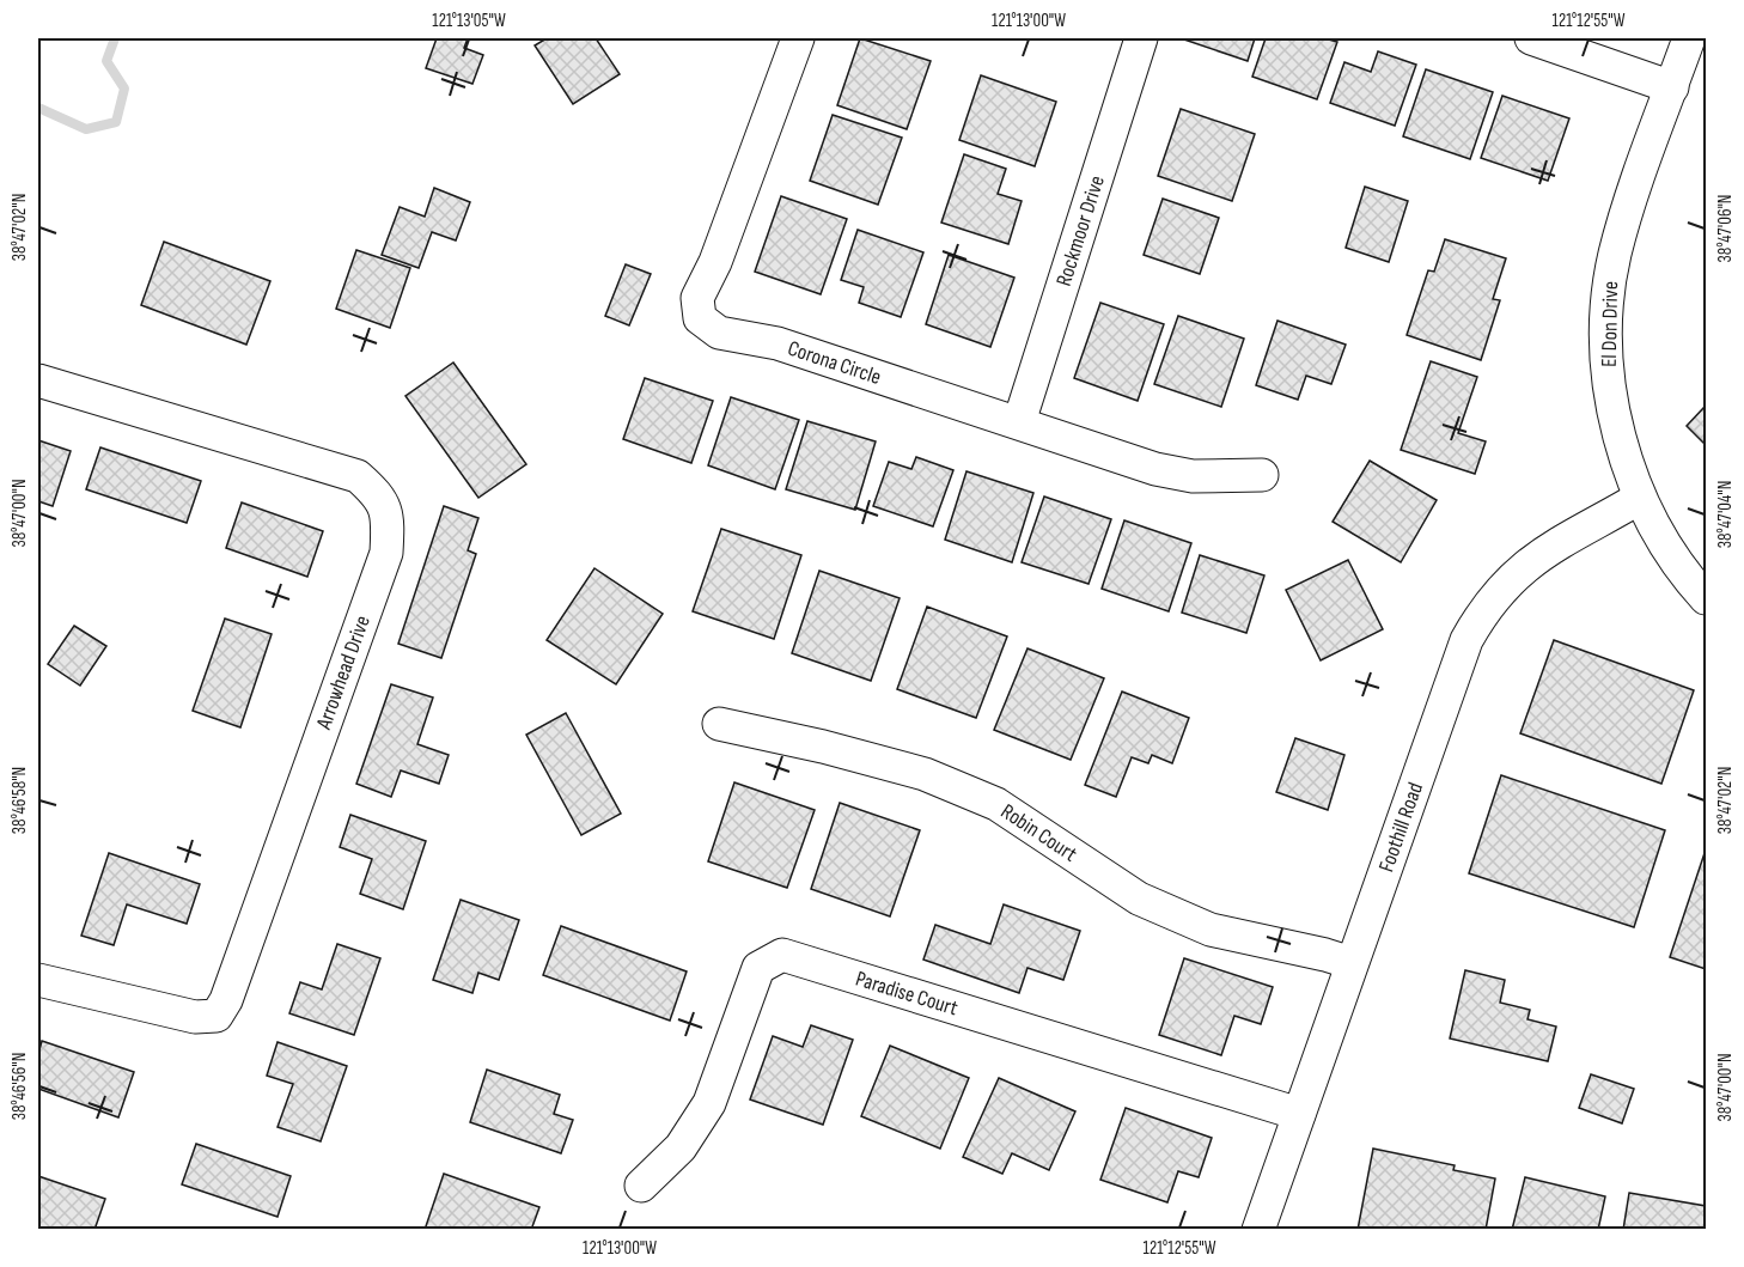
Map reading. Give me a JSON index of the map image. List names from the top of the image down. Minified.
{"streets":{"street":["Rockmoor Drive","El Don Drive","Corona Circle","Arrowhead Drive","Foothill Road","Robin Court","Paradise Court"]},"crossings":[["Rockmoor Drive","Corona Circle"],["El Don Drive","Foothill Road"],["Foothill Road","Robin Court"],["Foothill Road","Paradise Court"]],"coordinates":["121°13'05\"W","121°13'00\"W","121°12'55\"W","38°47'02\"N","38°47'06\"N","38°47'00\"N","38°47'04\"N","38°46'58\"N","38°46'56\"N"]}
